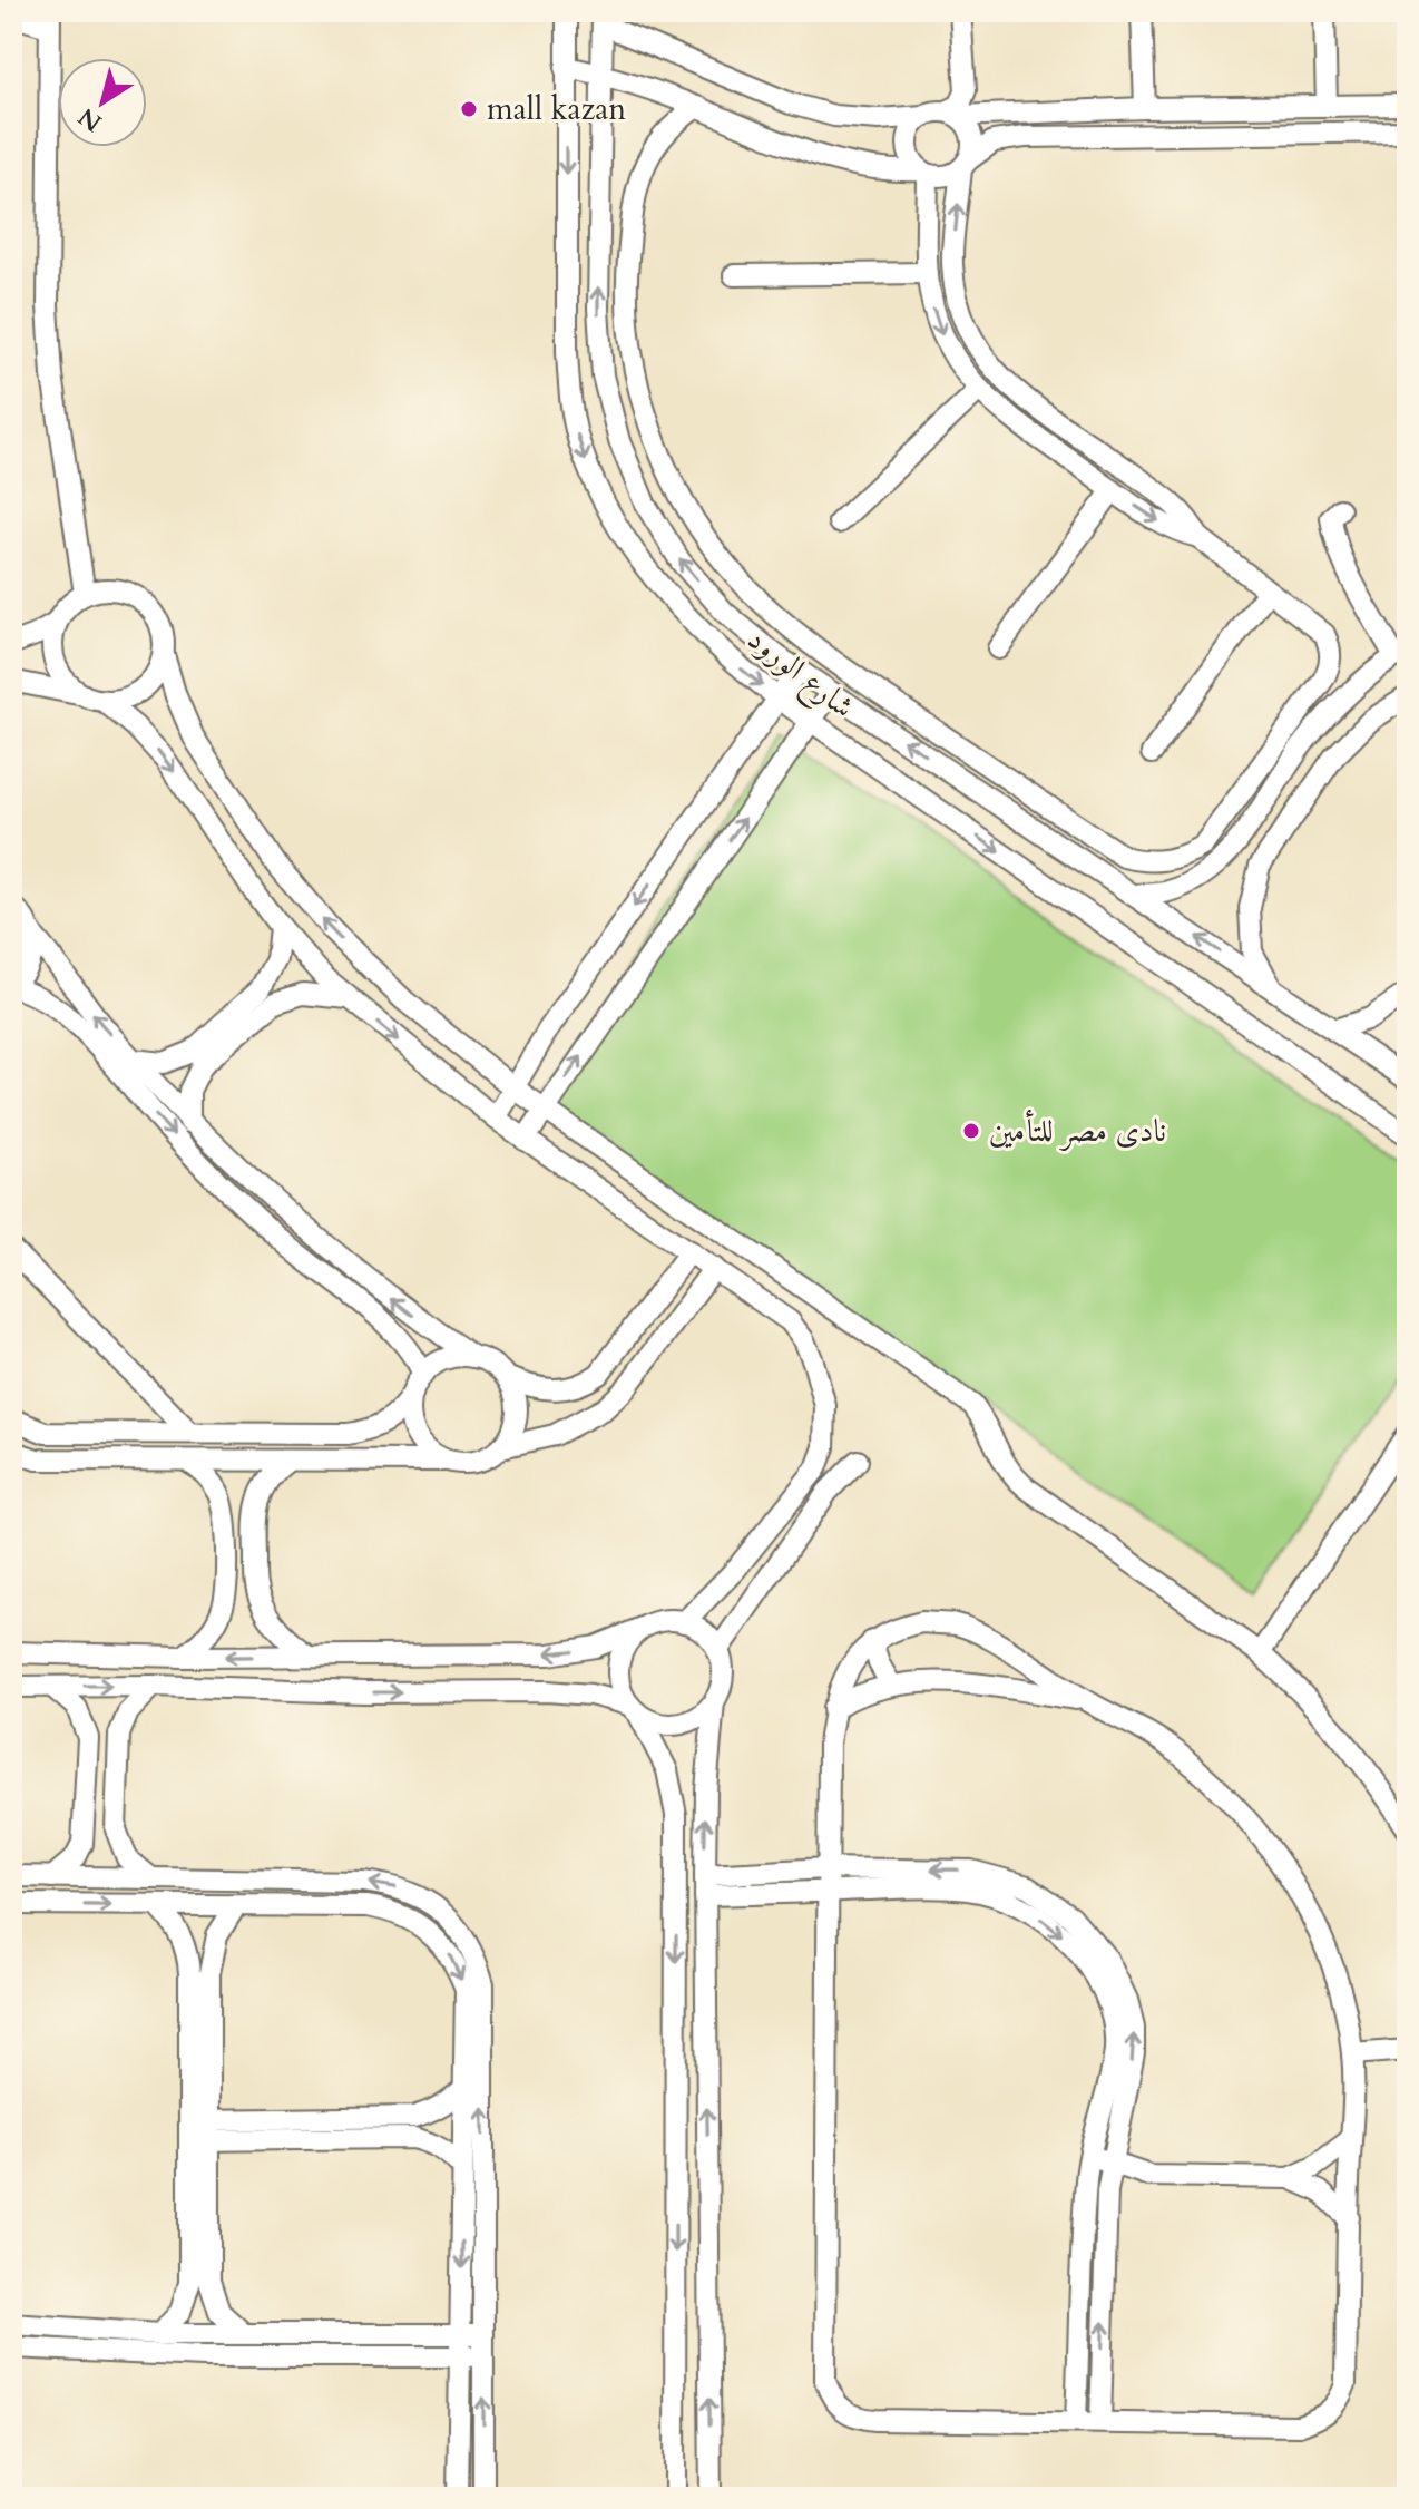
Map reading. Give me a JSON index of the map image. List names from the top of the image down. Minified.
{"streets":{"street":["شارع الورود"]},"places":["mall kazan","نادى مصر للتأمين"],"north":"bottom left"}
